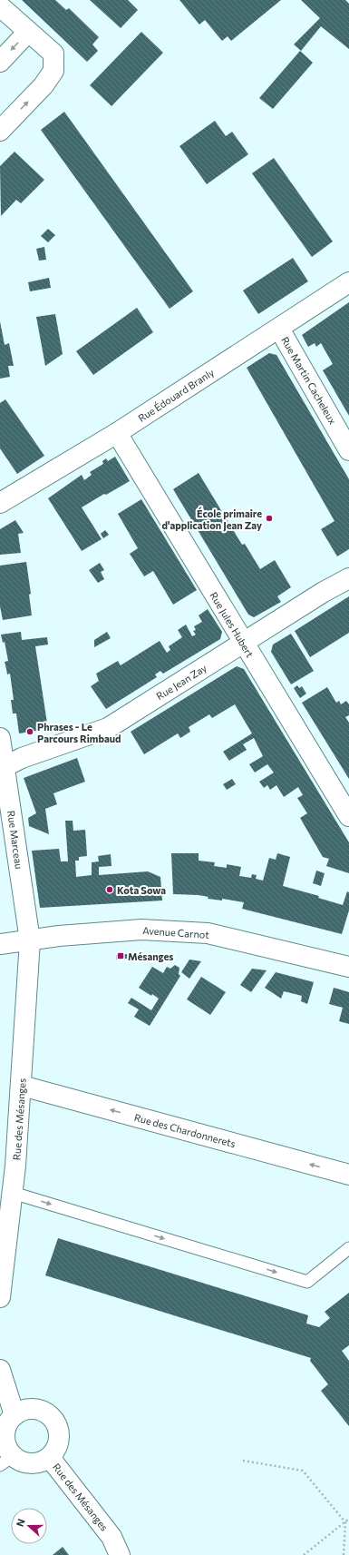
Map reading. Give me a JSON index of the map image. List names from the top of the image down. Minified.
{"streets":{"street":["Rue Martin Cacheleux","Rue Édouard Branly","Rue Jules Hubert","Rue Jean Zay","Rue Marceau","Avenue Carnot","Rue des Mésanges","Rue des Chardonnerets"]},"crossings":[["Rue Martin Cacheleux","Rue Édouard Branly"],["Rue Édouard Branly","Rue Jules Hubert"],["Rue Jules Hubert","Rue Jean Zay"],["Rue Jean Zay","Rue Marceau"],["Rue Marceau","Avenue Carnot"],["Rue Marceau","Rue des Mésanges"],["Avenue Carnot","Rue des Mésanges"],["Rue des Mésanges","Rue des Chardonnerets"]],"one_way":["Rue des Chardonnerets"],"places":{"other":["École primaire d'application Jean Zay","Phrases - Le Parcours Rimbaud","Kota Sowa"],"transit":["Mésanges"]},"north":"left"}
